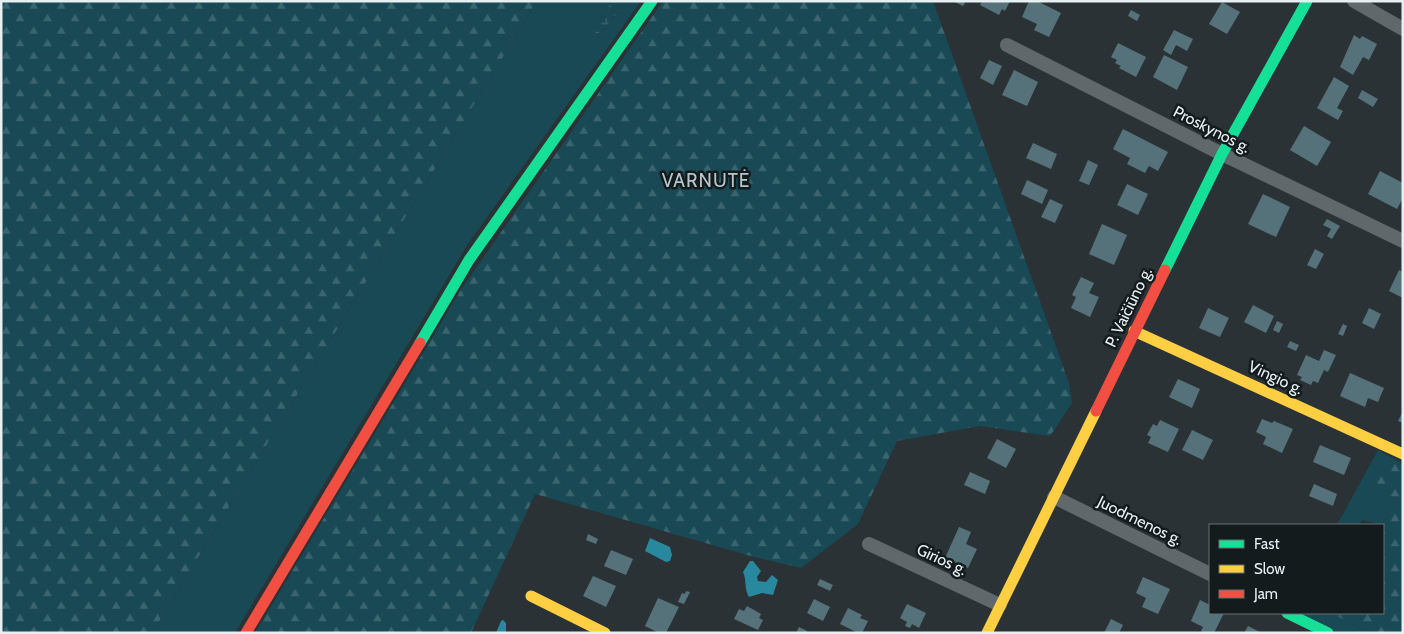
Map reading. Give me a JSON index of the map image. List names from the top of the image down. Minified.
{"streets":{"street":["Proskynos g.","P. Vaičiūno g.","Vingio g.","Juodmenos g.","Girios g."]},"crossings":[["Proskynos g.","P. Vaičiūno g."],["P. Vaičiūno g.","Vingio g."],["P. Vaičiūno g.","Juodmenos g."],["P. Vaičiūno g.","Girios g."]],"districts":["VARNUTĖ"],"legend":["Fast","Slow","Jam"]}
